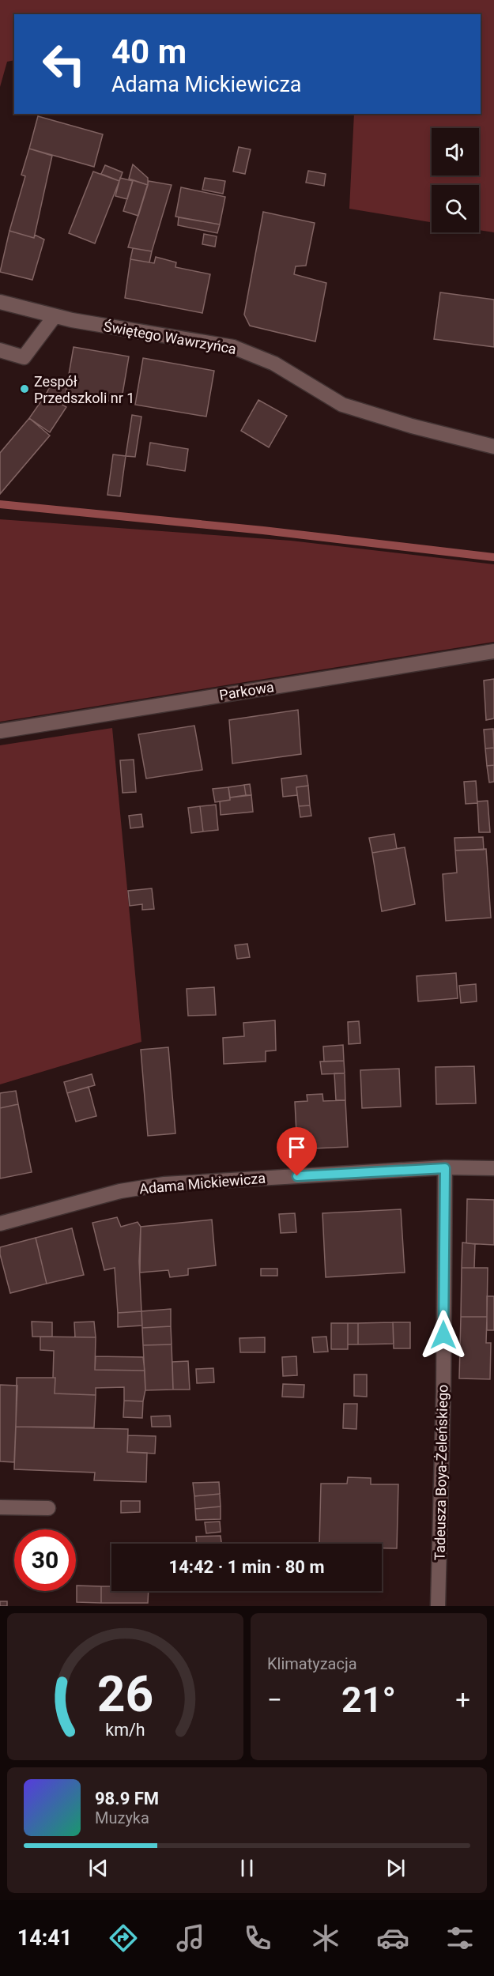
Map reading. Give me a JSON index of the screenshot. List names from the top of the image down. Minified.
{"streets":{"street":["Świętego Wawrzyńca","Parkowa","Adama Mickiewicza","Tadeusza Boya-Żeleńskiego"]},"crossings":[["Adama Mickiewicza","Tadeusza Boya-Żeleńskiego"]],"places":["Zespół Przedszkoli nr 1"],"page":{"turn":["40 m","Adama Mickiewicza"],"limit":"30","trip":"14:42 · 1 min · 80 m","tile":"Klimatyzacja","heat":["−","21°","+"],"song":["98.9 FM","Muzyka"],"tabs":"14:41","gauge":["26","km/h"]}}
